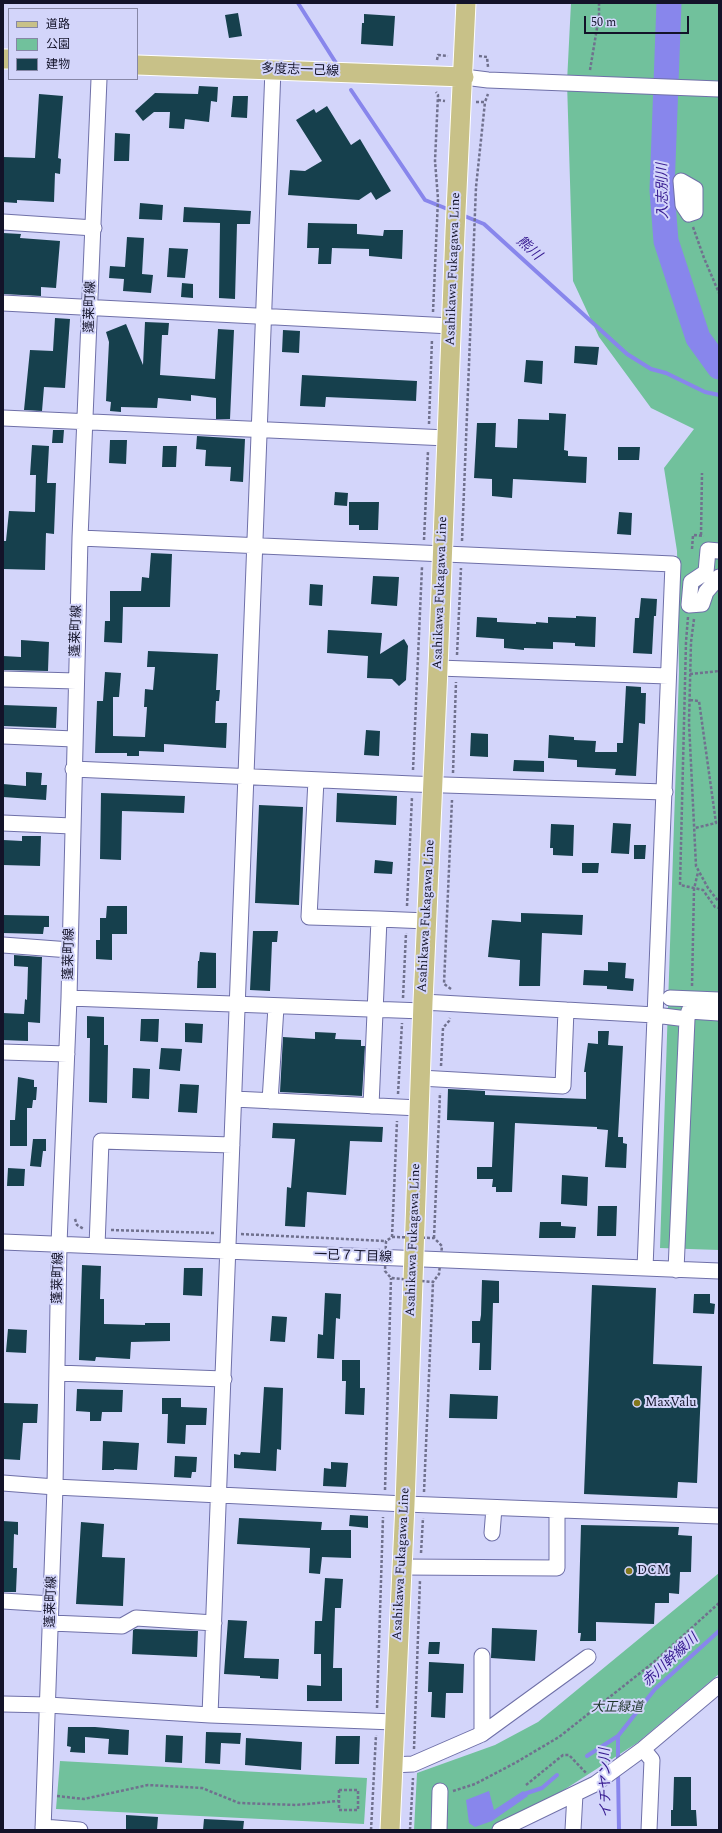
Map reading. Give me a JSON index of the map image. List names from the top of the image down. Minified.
{"streets":{"main road":["多度志一己線","Asahikawa Fukagawa Line"],"street":["蓬莱町線","一已７丁目線"]},"crossings":[["多度志一己線","Asahikawa Fukagawa Line"],["Asahikawa Fukagawa Line","一已７丁目線"],["蓬莱町線","一已７丁目線"]],"water":["入志別川","熊川","赤川幹線川","イチヤン川"],"parks":["大正緑道"],"places":["MaxValu","DCM"],"legend":["道路","公園","建物"],"scale_bar":"50 m"}
